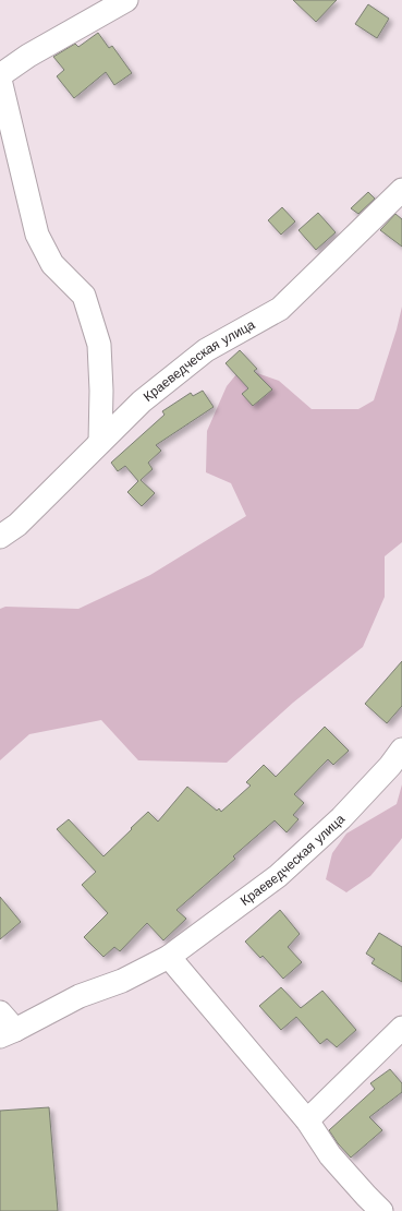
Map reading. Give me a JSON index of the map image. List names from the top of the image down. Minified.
{"streets":{"street":["Краеведческая улица"]}}
